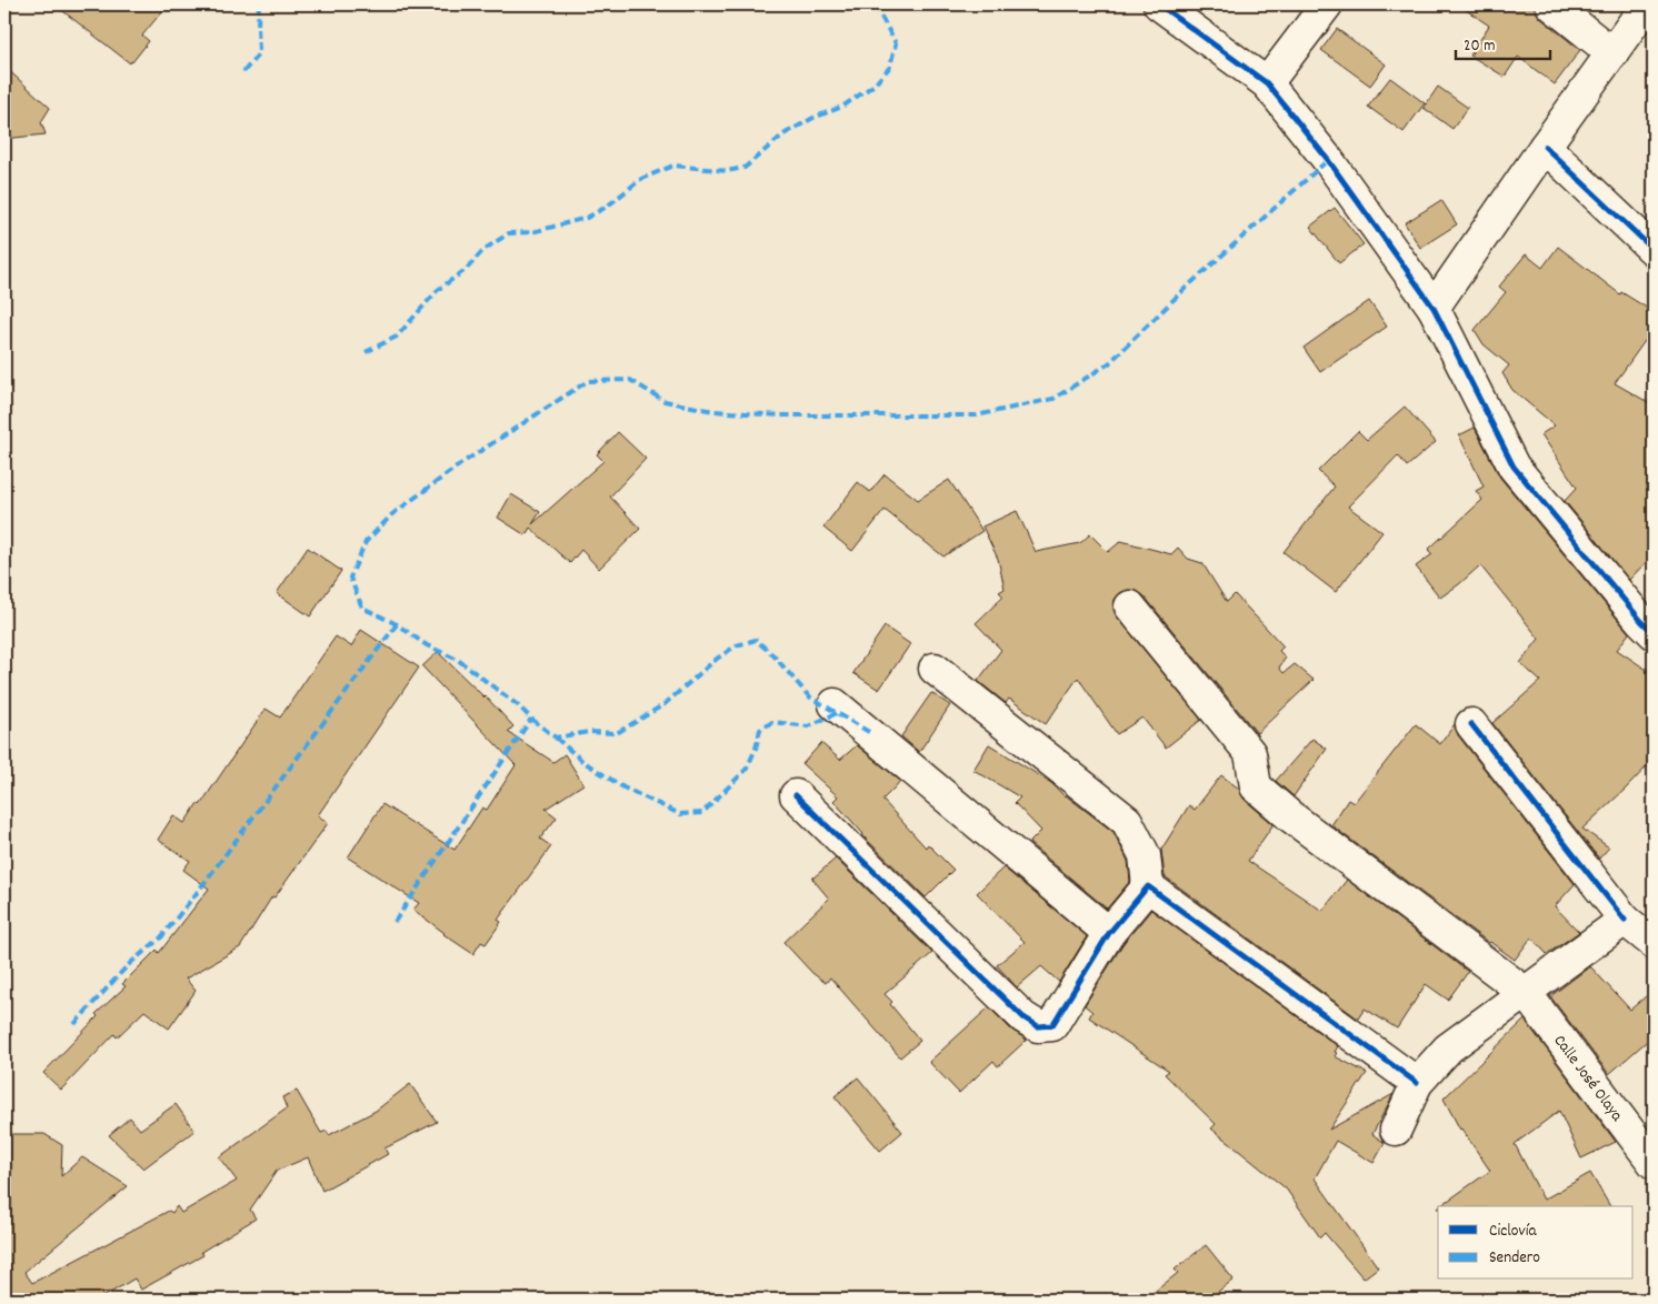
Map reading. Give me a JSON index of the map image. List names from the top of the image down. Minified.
{"streets":{"street":["Calle José Olaya"]},"legend":["Ciclovía","Sendero"],"scale_bar":"20 m"}
